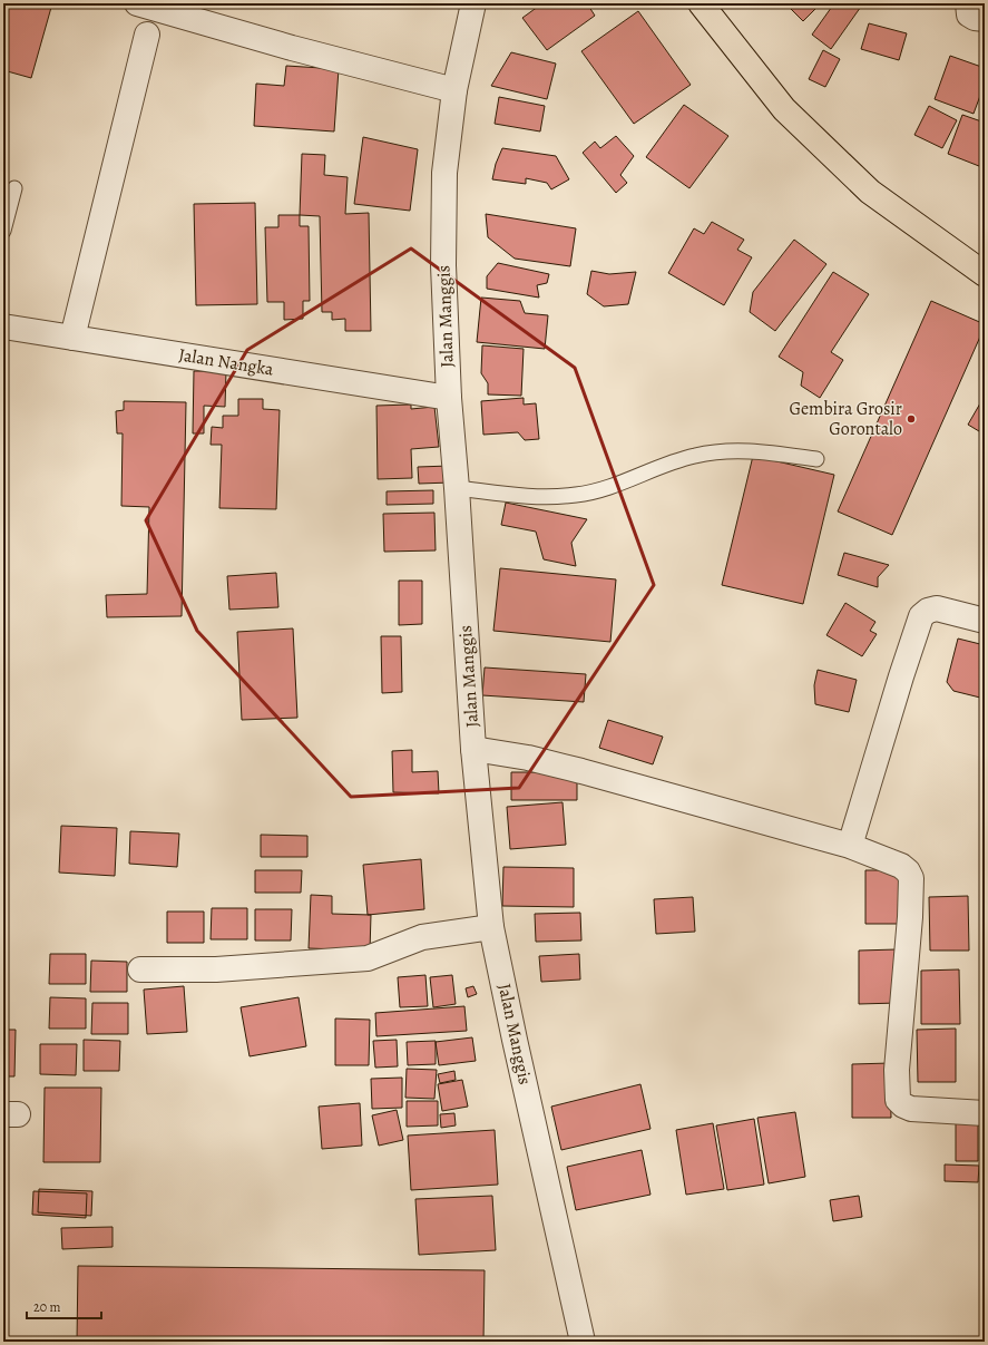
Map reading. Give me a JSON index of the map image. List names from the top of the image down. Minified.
{"streets":{"street":["Jalan Manggis","Jalan Nangka"]},"crossings":[["Jalan Manggis","Jalan Nangka"]],"places":["Gembira Grosir Gorontalo"],"scale_bar":"20 m"}
